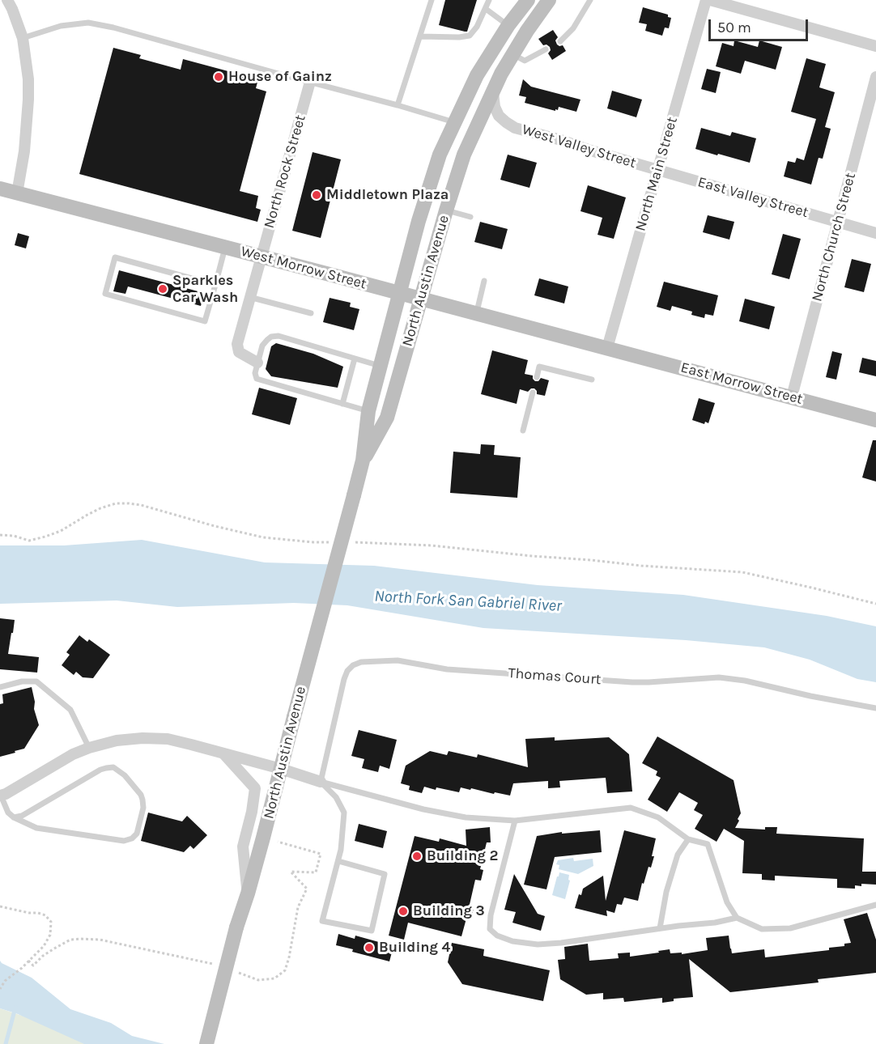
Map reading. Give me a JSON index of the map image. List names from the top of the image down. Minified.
{"streets":{"main road":["West Morrow Street","North Austin Avenue","East Morrow Street"],"street":["West Valley Street","North Rock Street","North Main Street","East Valley Street","North Church Street"],"lane":["Thomas Court"]},"crossings":[["West Valley Street","North Main Street"],["West Valley Street","East Valley Street"],["West Valley Street","North Austin Avenue"],["North Rock Street","West Morrow Street"],["North Main Street","East Valley Street"],["North Main Street","West Morrow Street"],["North Main Street","East Morrow Street"],["East Valley Street","North Church Street"],["North Church Street","East Morrow Street"],["West Morrow Street","North Austin Avenue"],["West Morrow Street","East Morrow Street"]],"water":["North Fork San Gabriel River"],"places":["House of Gainz","Middletown Plaza","Sparkles Car Wash","Building 2","Building 3","Building 4"],"scale_bar":"50 m"}
